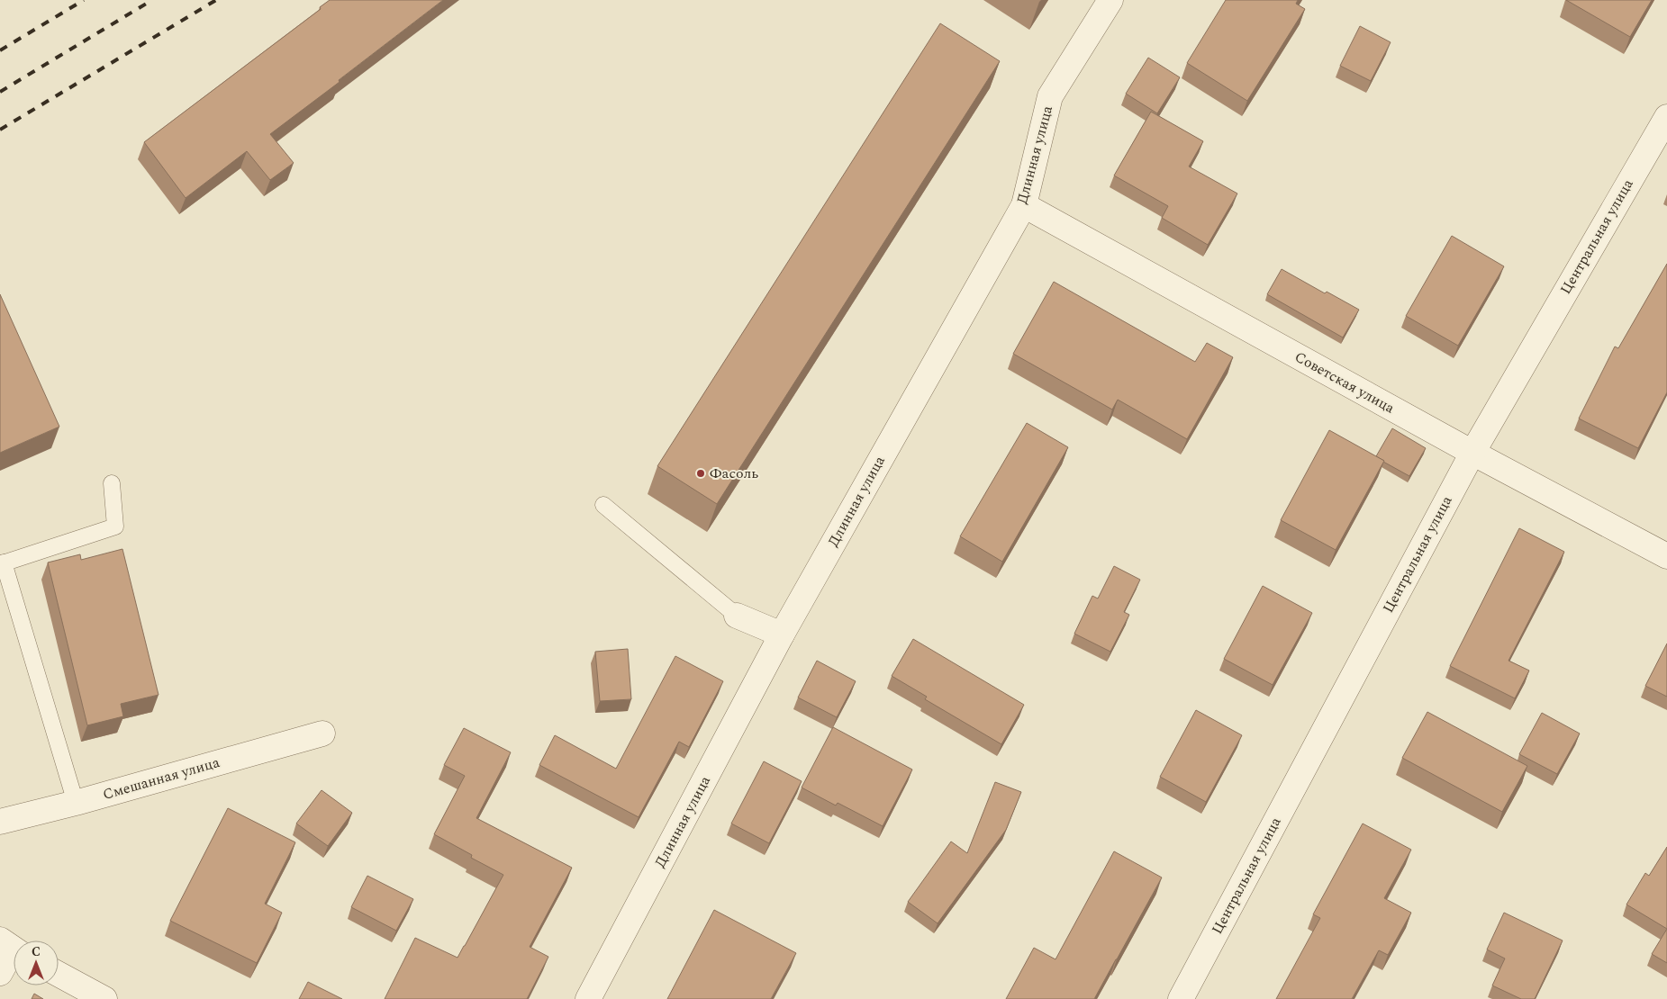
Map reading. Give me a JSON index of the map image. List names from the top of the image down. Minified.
{"streets":{"street":["Длинная улица","Центральная улица","Советская улица","Смешанная улица"]},"crossings":[["Длинная улица","Советская улица"],["Центральная улица","Советская улица"]],"places":["Фасоль"],"north":"top"}
